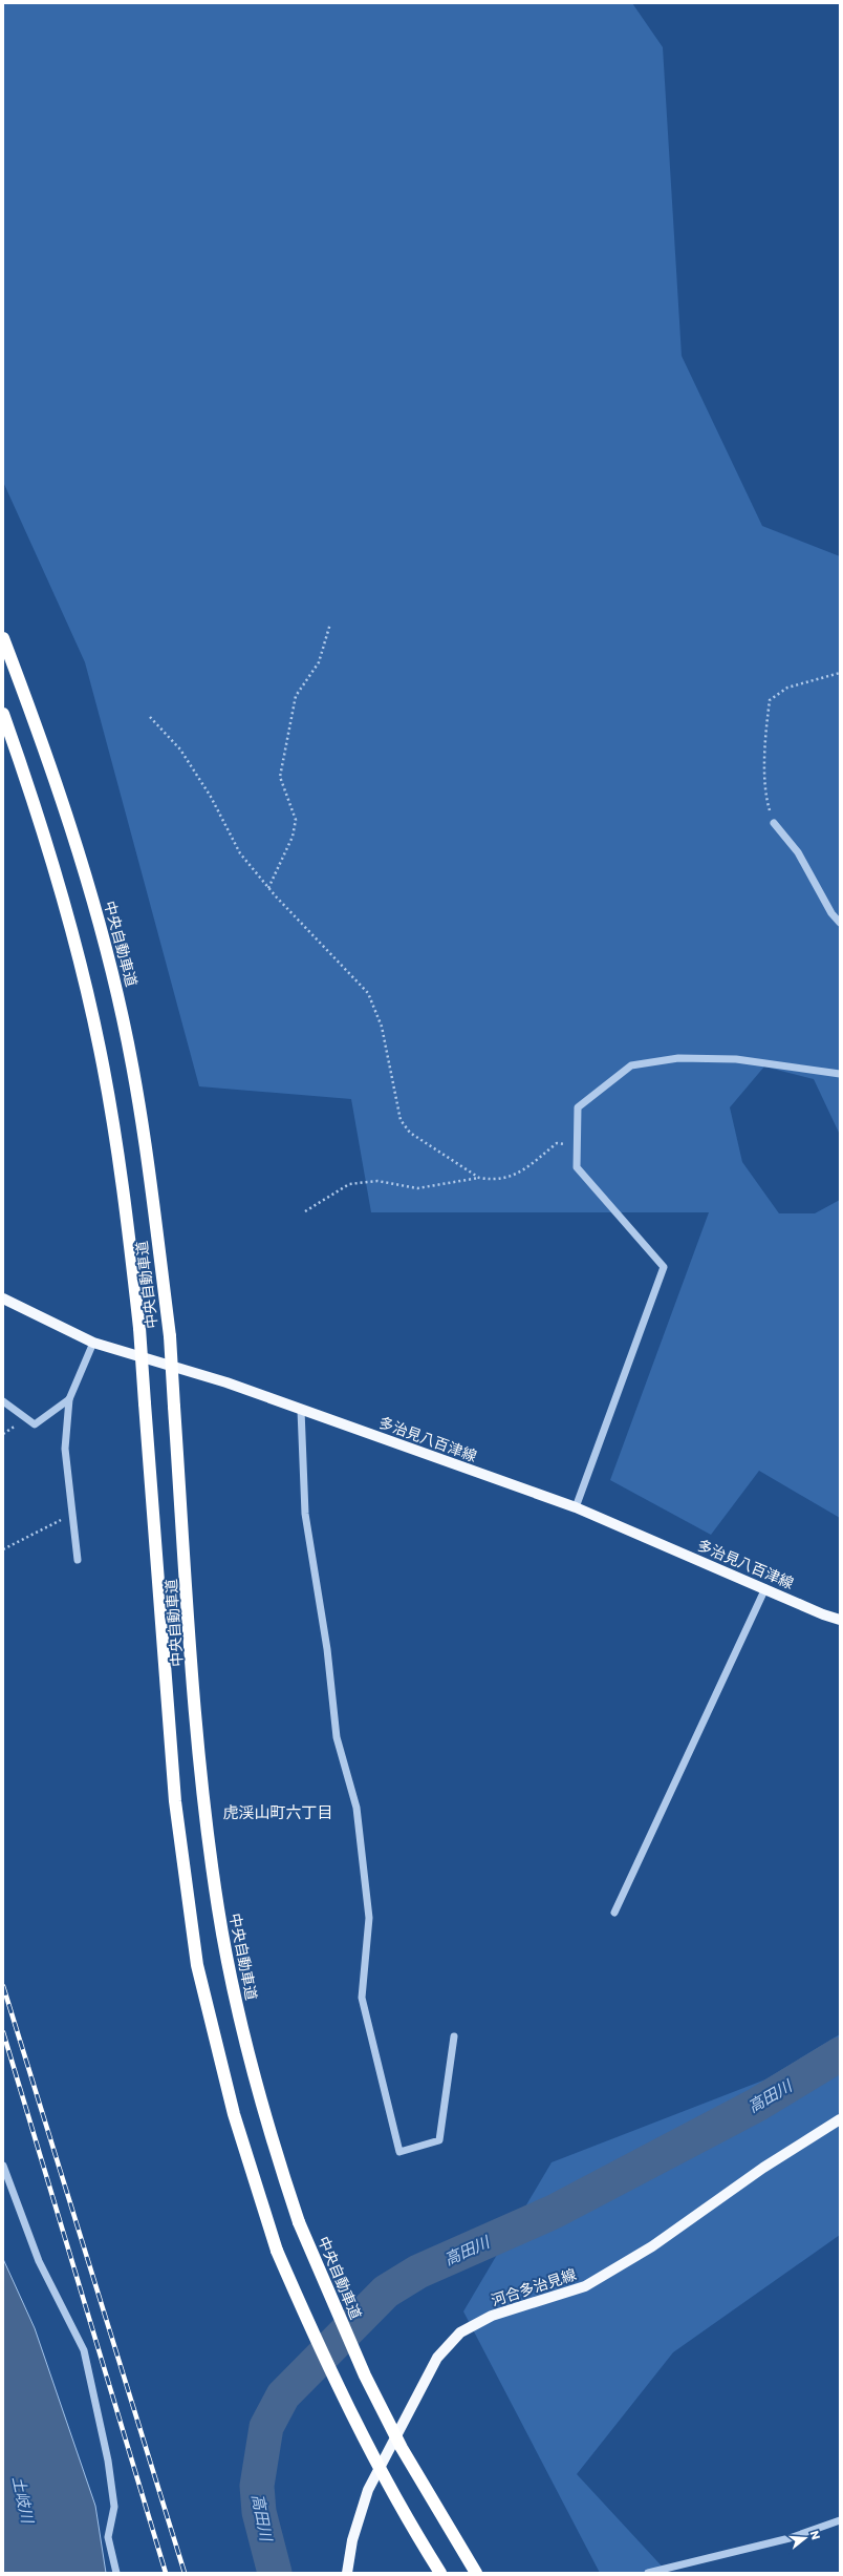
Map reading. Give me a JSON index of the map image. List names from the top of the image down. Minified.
{"streets":{"highway":["中央自動車道"],"main road":["多治見八百津線","河合多治見線"]},"districts":["虎渓山町六丁目"],"water":["高田川","土岐川"],"north":"right"}
